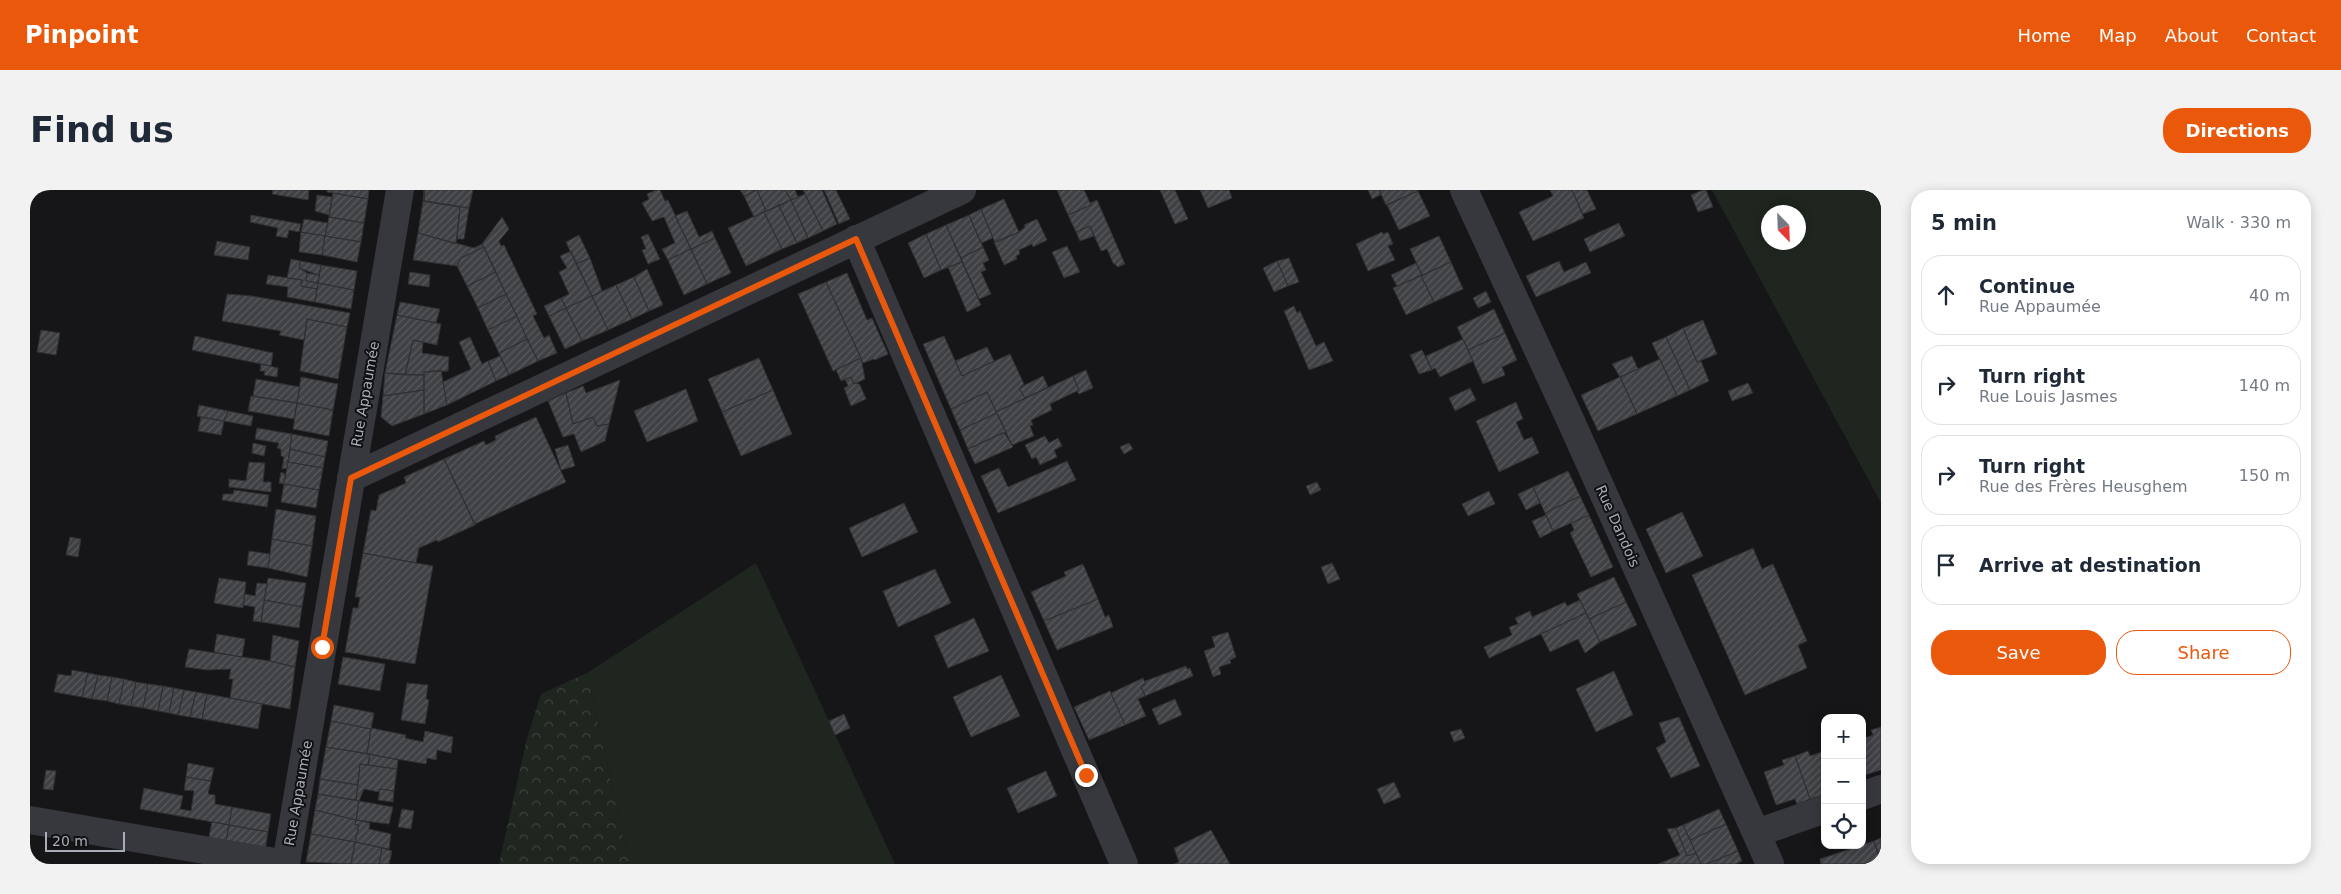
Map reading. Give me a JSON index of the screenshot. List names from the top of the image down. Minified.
{"streets":{"street":["Rue Appaumée","Rue Dandois"]},"scale_bar":"20 m","north":"bottom right","page":{"header":"Pinpoint","nav":["Home","Map","About","Contact"],"buttons":["Directions",["Save","Share"]],"title":"Find us","heading":["5 min","Walk · 330 m"],"list":[["Continue","Rue Appaumée","40 m"],["Turn right","Rue Louis Jasmes","140 m"],["Turn right","Rue des Frères Heusghem","150 m"],"Arrive at destination"],"map_buttons":["+","−"],"scale":"20 m"}}
